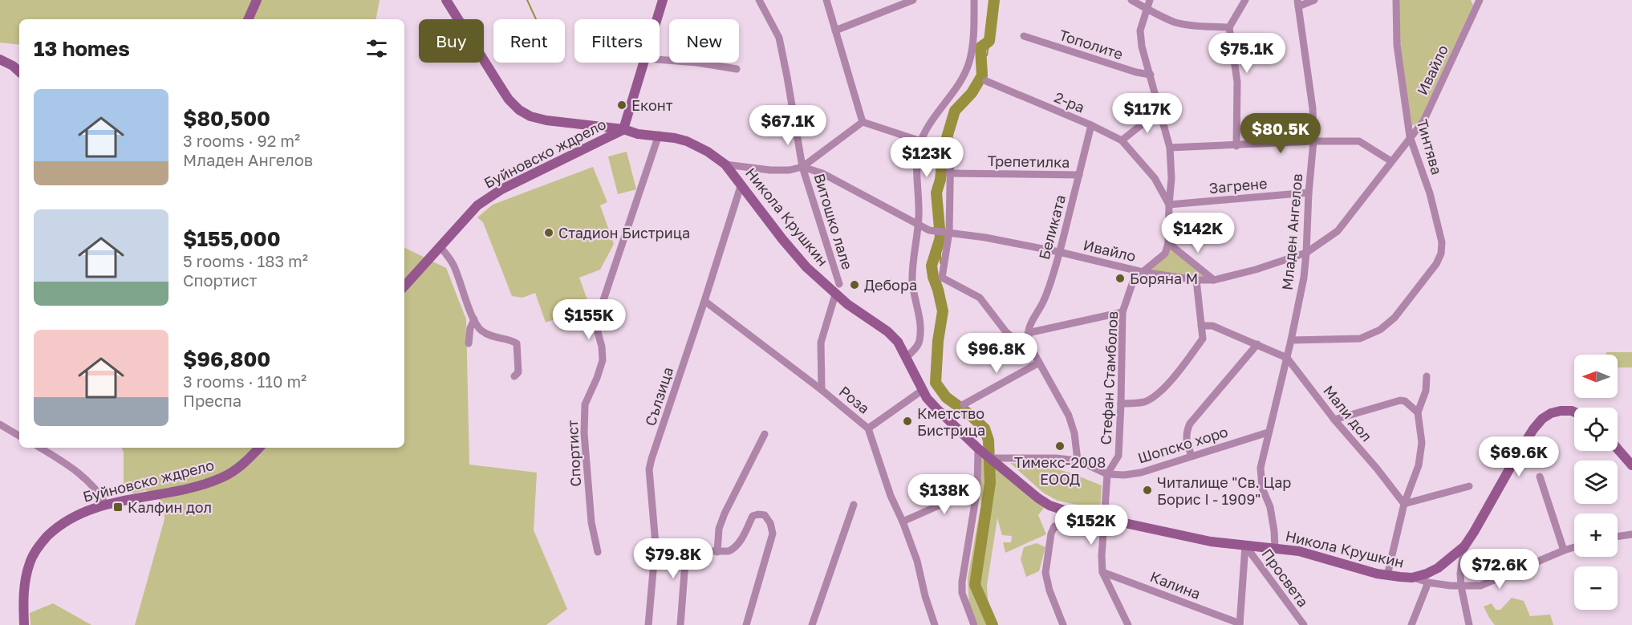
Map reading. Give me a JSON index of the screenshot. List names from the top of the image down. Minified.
{"streets":{"street":["Тополите","Ивайло","2-ра","Тинтява","Буйновско ждрело","Трепетилка","Загрене","Никола Крушкин","Витошко лале","Беликата","Младен Ангелов","Стефан Стамболов","Сълзица","Роза","Мали дол","Шопско хоро","Спортист","Просвета","Калина"]},"crossings":[["Ивайло","Тинтява"],["Ивайло","Никола Крушкин"],["Ивайло","Витошко лале"],["Ивайло","Беликата"],["Ивайло","Младен Ангелов"],["Ивайло","Стефан Стамболов"],["2-ра","Загрене"],["2-ра","Беликата"],["Тинтява","Младен Ангелов"],["Буйновско ждрело","Никола Крушкин"],["Трепетилка","Беликата"],["Загрене","Младен Ангелов"],["Никола Крушкин","Младен Ангелов"],["Никола Крушкин","Стефан Стамболов"],["Никола Крушкин","Сълзица"],["Никола Крушкин","Шопско хоро"],["Никола Крушкин","Спортист"],["Никола Крушкин","Просвета"],["Младен Ангелов","Мали дол"],["Младен Ангелов","Шопско хоро"],["Стефан Стамболов","Шопско хоро"],["Стефан Стамболов","Калина"],["Сълзица","Роза"]],"places":{"other":["Еконт","Стадион Бистрица","Боряна М","Дебора","Кметство Бистрица","Тимекс-2008 ЕООД","Читалище \"Св. Цар Борис I - 1909\""],"transit":["Калфин дол"]},"north":"left","page":{"chip":["Buy","Rent","Filters","New"],"heading":"13 homes","price":["$75.1K","$117K","$67.1K","$80.5K","$123K","$142K","$155K","$96.8K","$69.6K","$138K","$152K","$79.8K","$72.6K"],"list":[{"name":"$80,500","note":"3 rooms · 92 m² · Младен Ангелов"},{"name":"$155,000","note":"5 rooms · 183 m² · Спортист"},{"name":"$96,800","note":"3 rooms · 110 m² · Преспа"}],"map_buttons":["+","−"]}}
